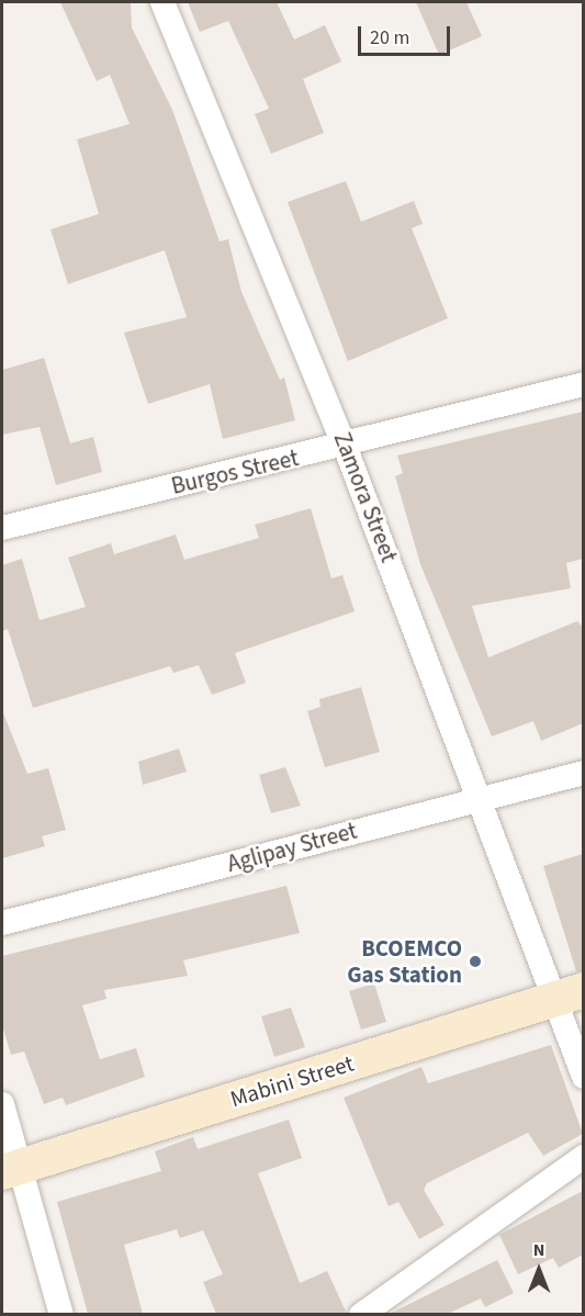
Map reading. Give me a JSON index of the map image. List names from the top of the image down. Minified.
{"streets":{"street":["Burgos Street","Zamora Street","Aglipay Street","Mabini Street"]},"crossings":[["Burgos Street","Zamora Street"],["Zamora Street","Aglipay Street"],["Zamora Street","Mabini Street"]],"places":["BCOEMCO Gas Station"],"scale_bar":"20 m","north":"top"}
